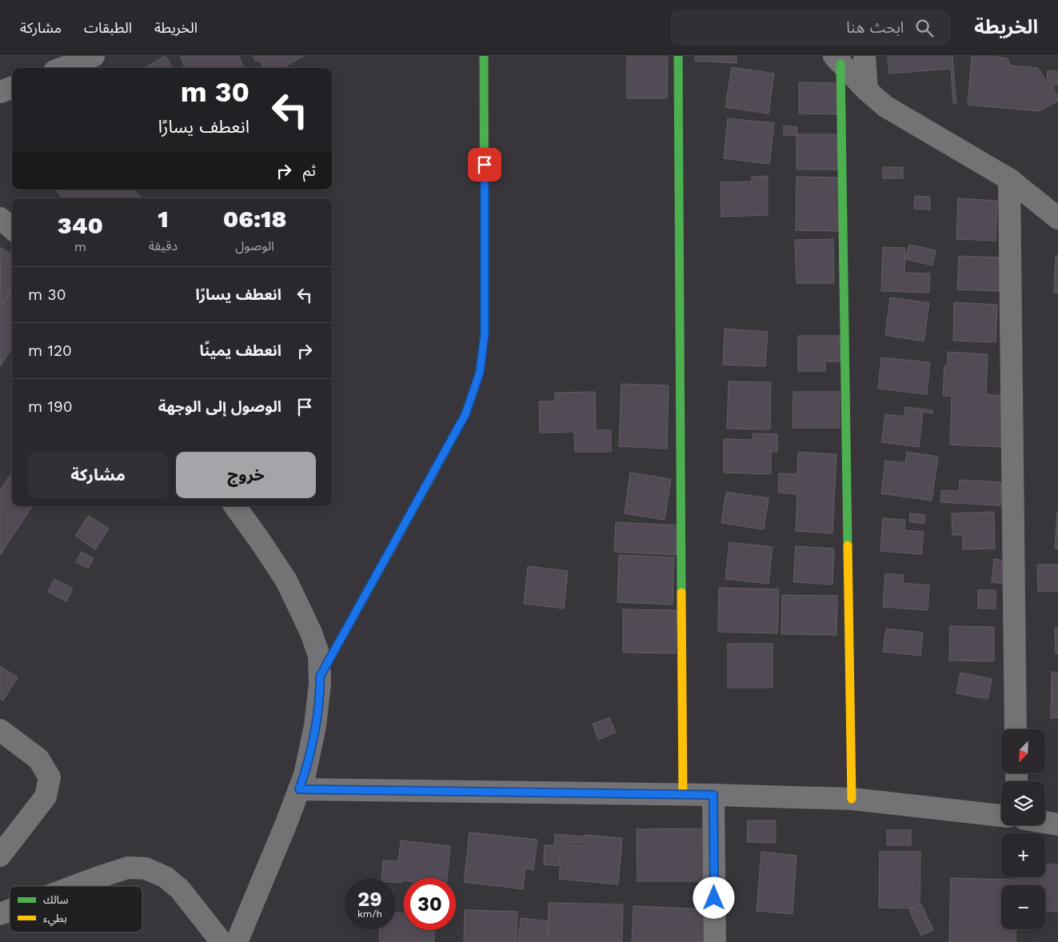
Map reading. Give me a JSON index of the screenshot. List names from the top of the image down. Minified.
{"legend":["سالك","بطيء"],"north":"bottom left","page":{"header":"الخريطة","search":"ابحث هنا","nav":["الخريطة","الطبقات","مشاركة"],"turn":["30 m","انعطف يسارًا"],"then":"ثم","eta":["06:18","الوصول","1","دقيقة","340","m"],"list":[{"name":"انعطف يسارًا","value":"30 m"},{"name":"انعطف يمينًا","value":"120 m"},{"name":"الوصول إلى الوجهة","value":"190 m"}],"buttons":["خروج","مشاركة"],"map_buttons":["+","−"],"speed":"29 km/h","limit":"30"}}
